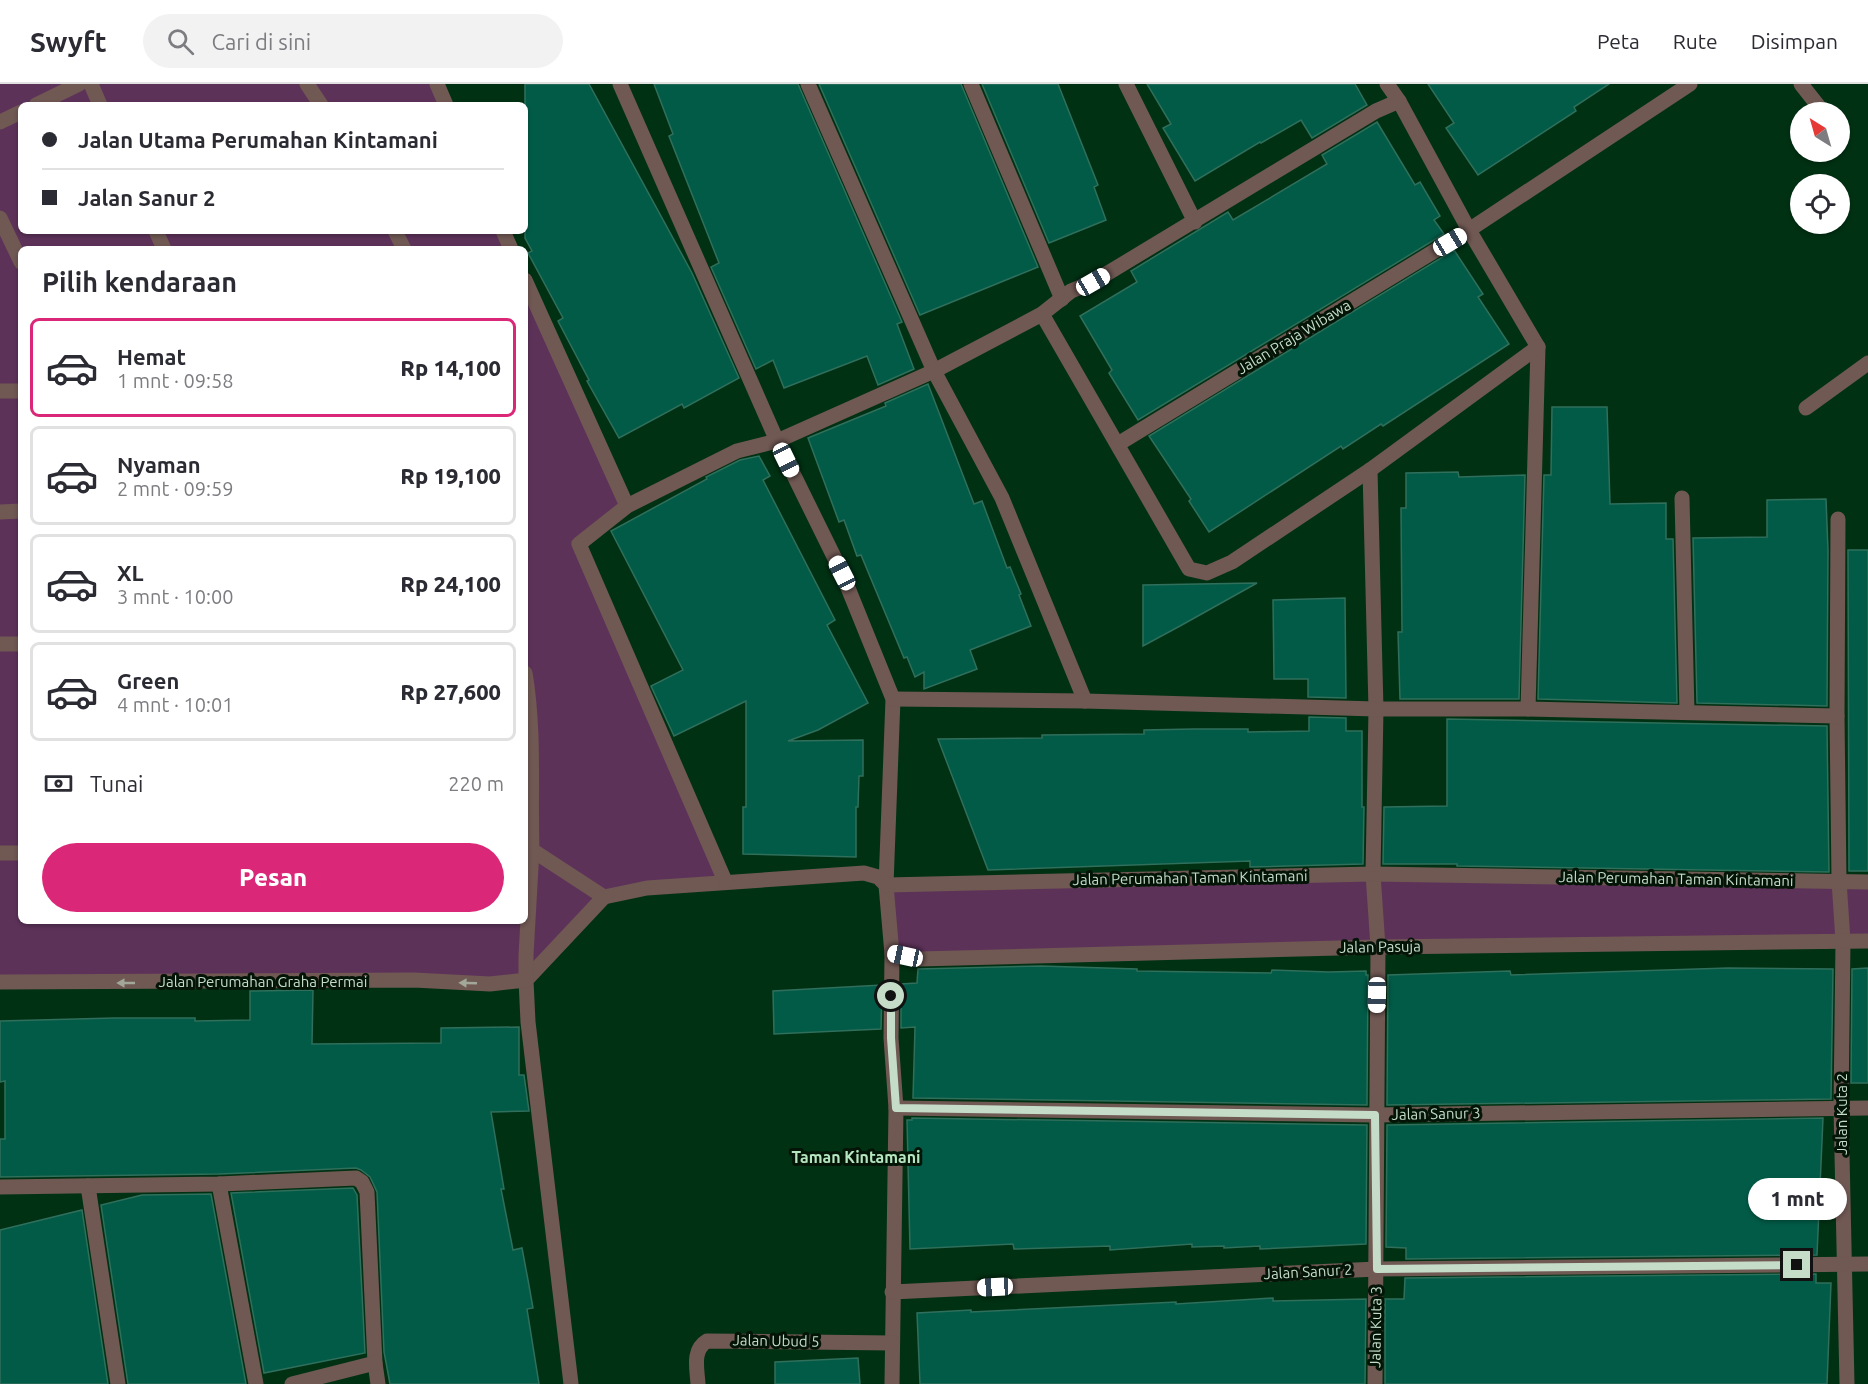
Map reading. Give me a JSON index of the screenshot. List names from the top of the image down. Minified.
{"streets":{"street":["Jalan Praja Wibawa","Jalan Perumahan Taman Kintamani","Jalan Pasuja","Jalan Perumahan Graha Permai","Jalan Sanur 3","Jalan Kuta 2","Jalan Sanur 2","Jalan Kuta 3","Jalan Ubud 5"]},"crossings":[["Jalan Perumahan Taman Kintamani","Jalan Kuta 2"],["Jalan Perumahan Taman Kintamani","Jalan Kuta 3"],["Jalan Pasuja","Jalan Kuta 2"],["Jalan Pasuja","Jalan Kuta 3"],["Jalan Sanur 3","Jalan Kuta 2"],["Jalan Sanur 3","Jalan Kuta 3"],["Jalan Kuta 2","Jalan Sanur 2"],["Jalan Sanur 2","Jalan Kuta 3"]],"one_way":["Jalan Perumahan Graha Permai"],"districts":["Taman Kintamani"],"north":"top left","page":{"header":"Swyft","search":"Cari di sini","nav":["Peta","Rute","Disimpan"],"banner":["Jalan Utama Perumahan Kintamani","Jalan Sanur 2"],"heading":"Pilih kendaraan","list":[{"name":"Hemat","note":"1 mnt · 09:58","value":"Rp 14,100"},{"name":"Nyaman","note":"2 mnt · 09:59","value":"Rp 19,100"},{"name":"XL","note":"3 mnt · 10:00","value":"Rp 24,100"},{"name":"Green","note":"4 mnt · 10:01","value":"Rp 27,600"}],"pay":["Tunai","220 m"],"buttons":"Pesan","bubble":"1 mnt"}}
